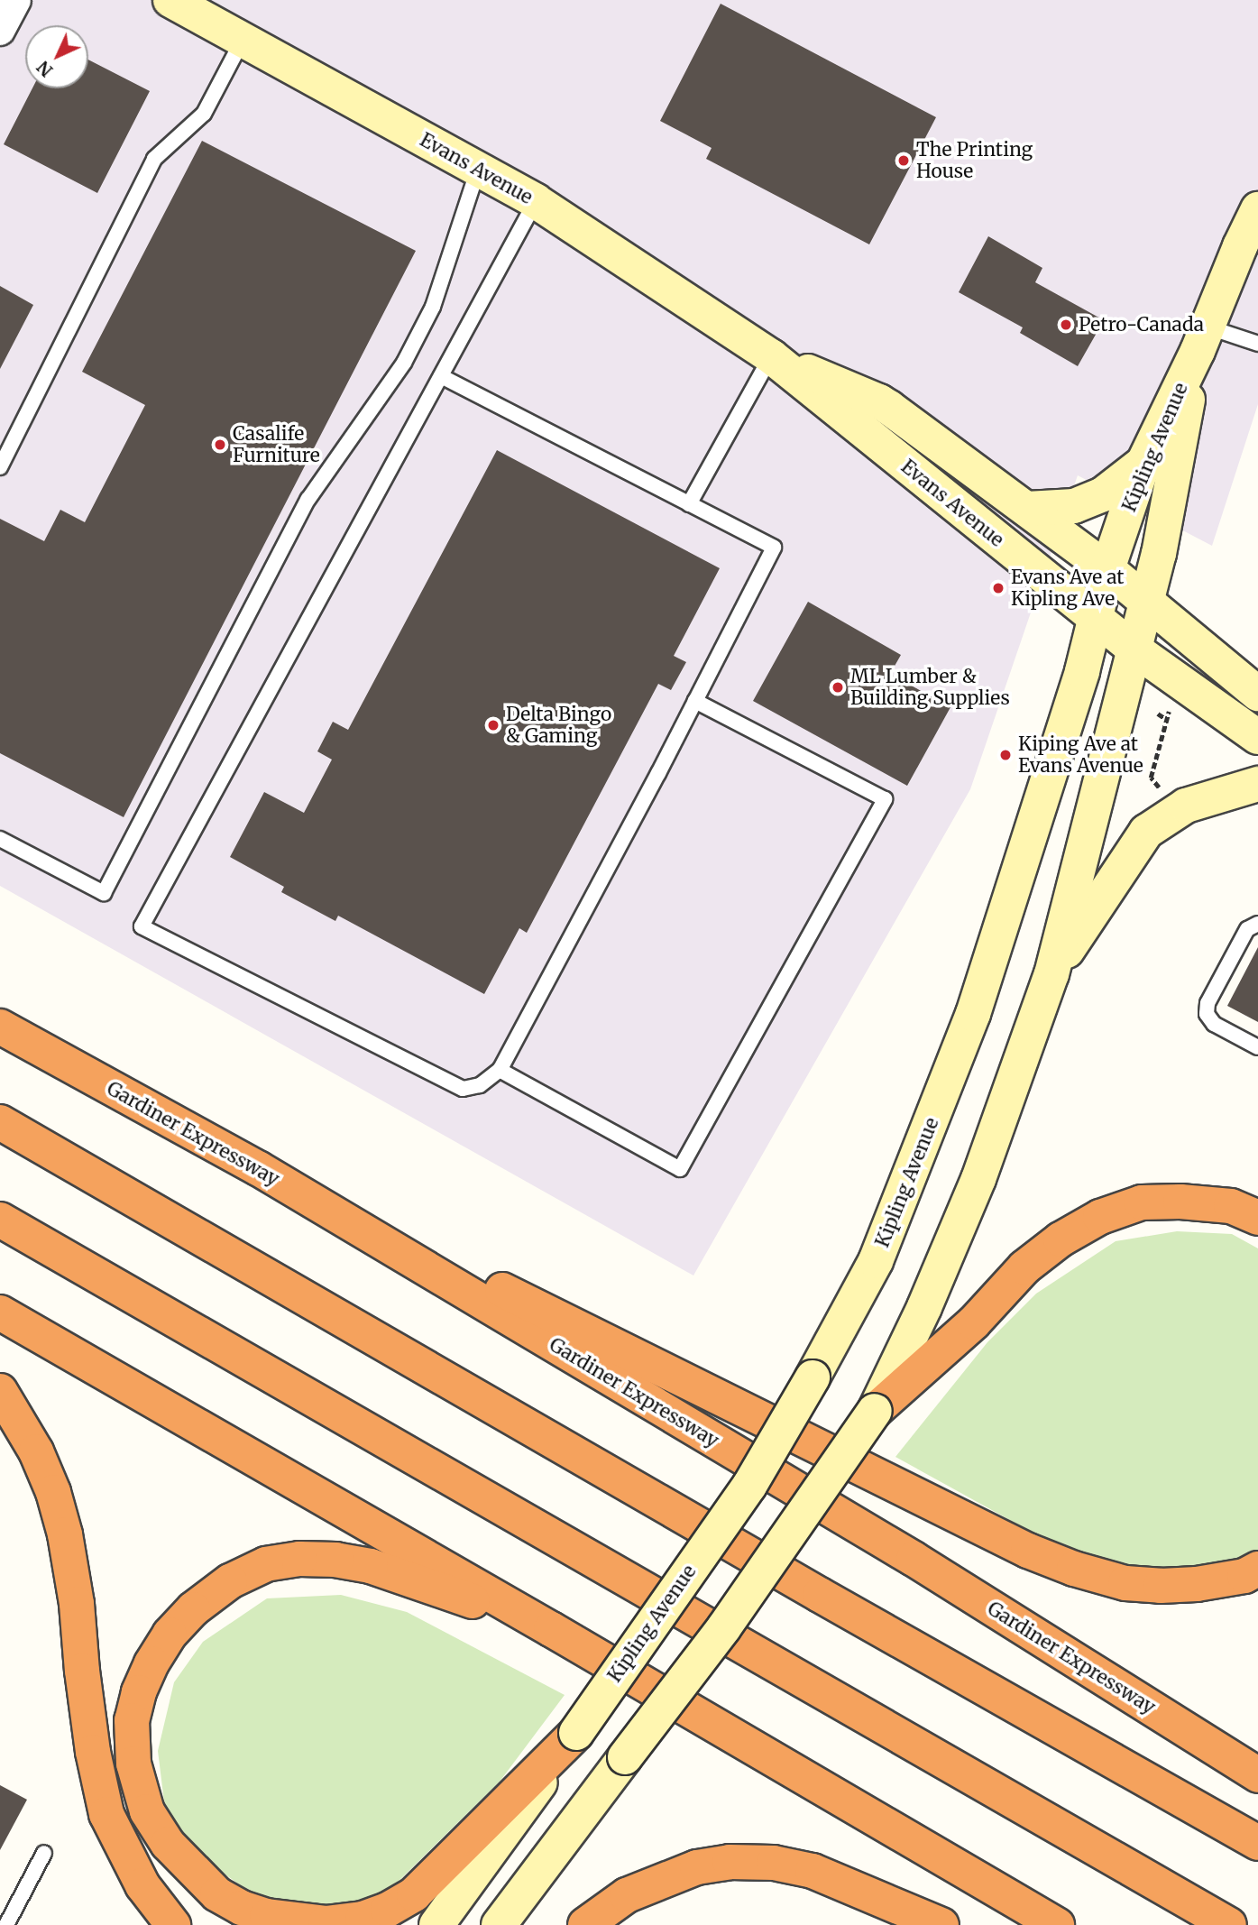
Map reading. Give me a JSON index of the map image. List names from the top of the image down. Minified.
{"streets":{"highway":["Gardiner Expressway"],"main road":["Evans Avenue","Kipling Avenue"]},"crossings":[["Evans Avenue","Kipling Avenue"]],"places":["The Printing House","Petro-Canada","Casalife Furniture","Evans Ave at Kipling Ave","ML Lumber & Building Supplies","Delta Bingo & Gaming","Kiping Ave at Evans Avenue"],"north":"bottom left"}
